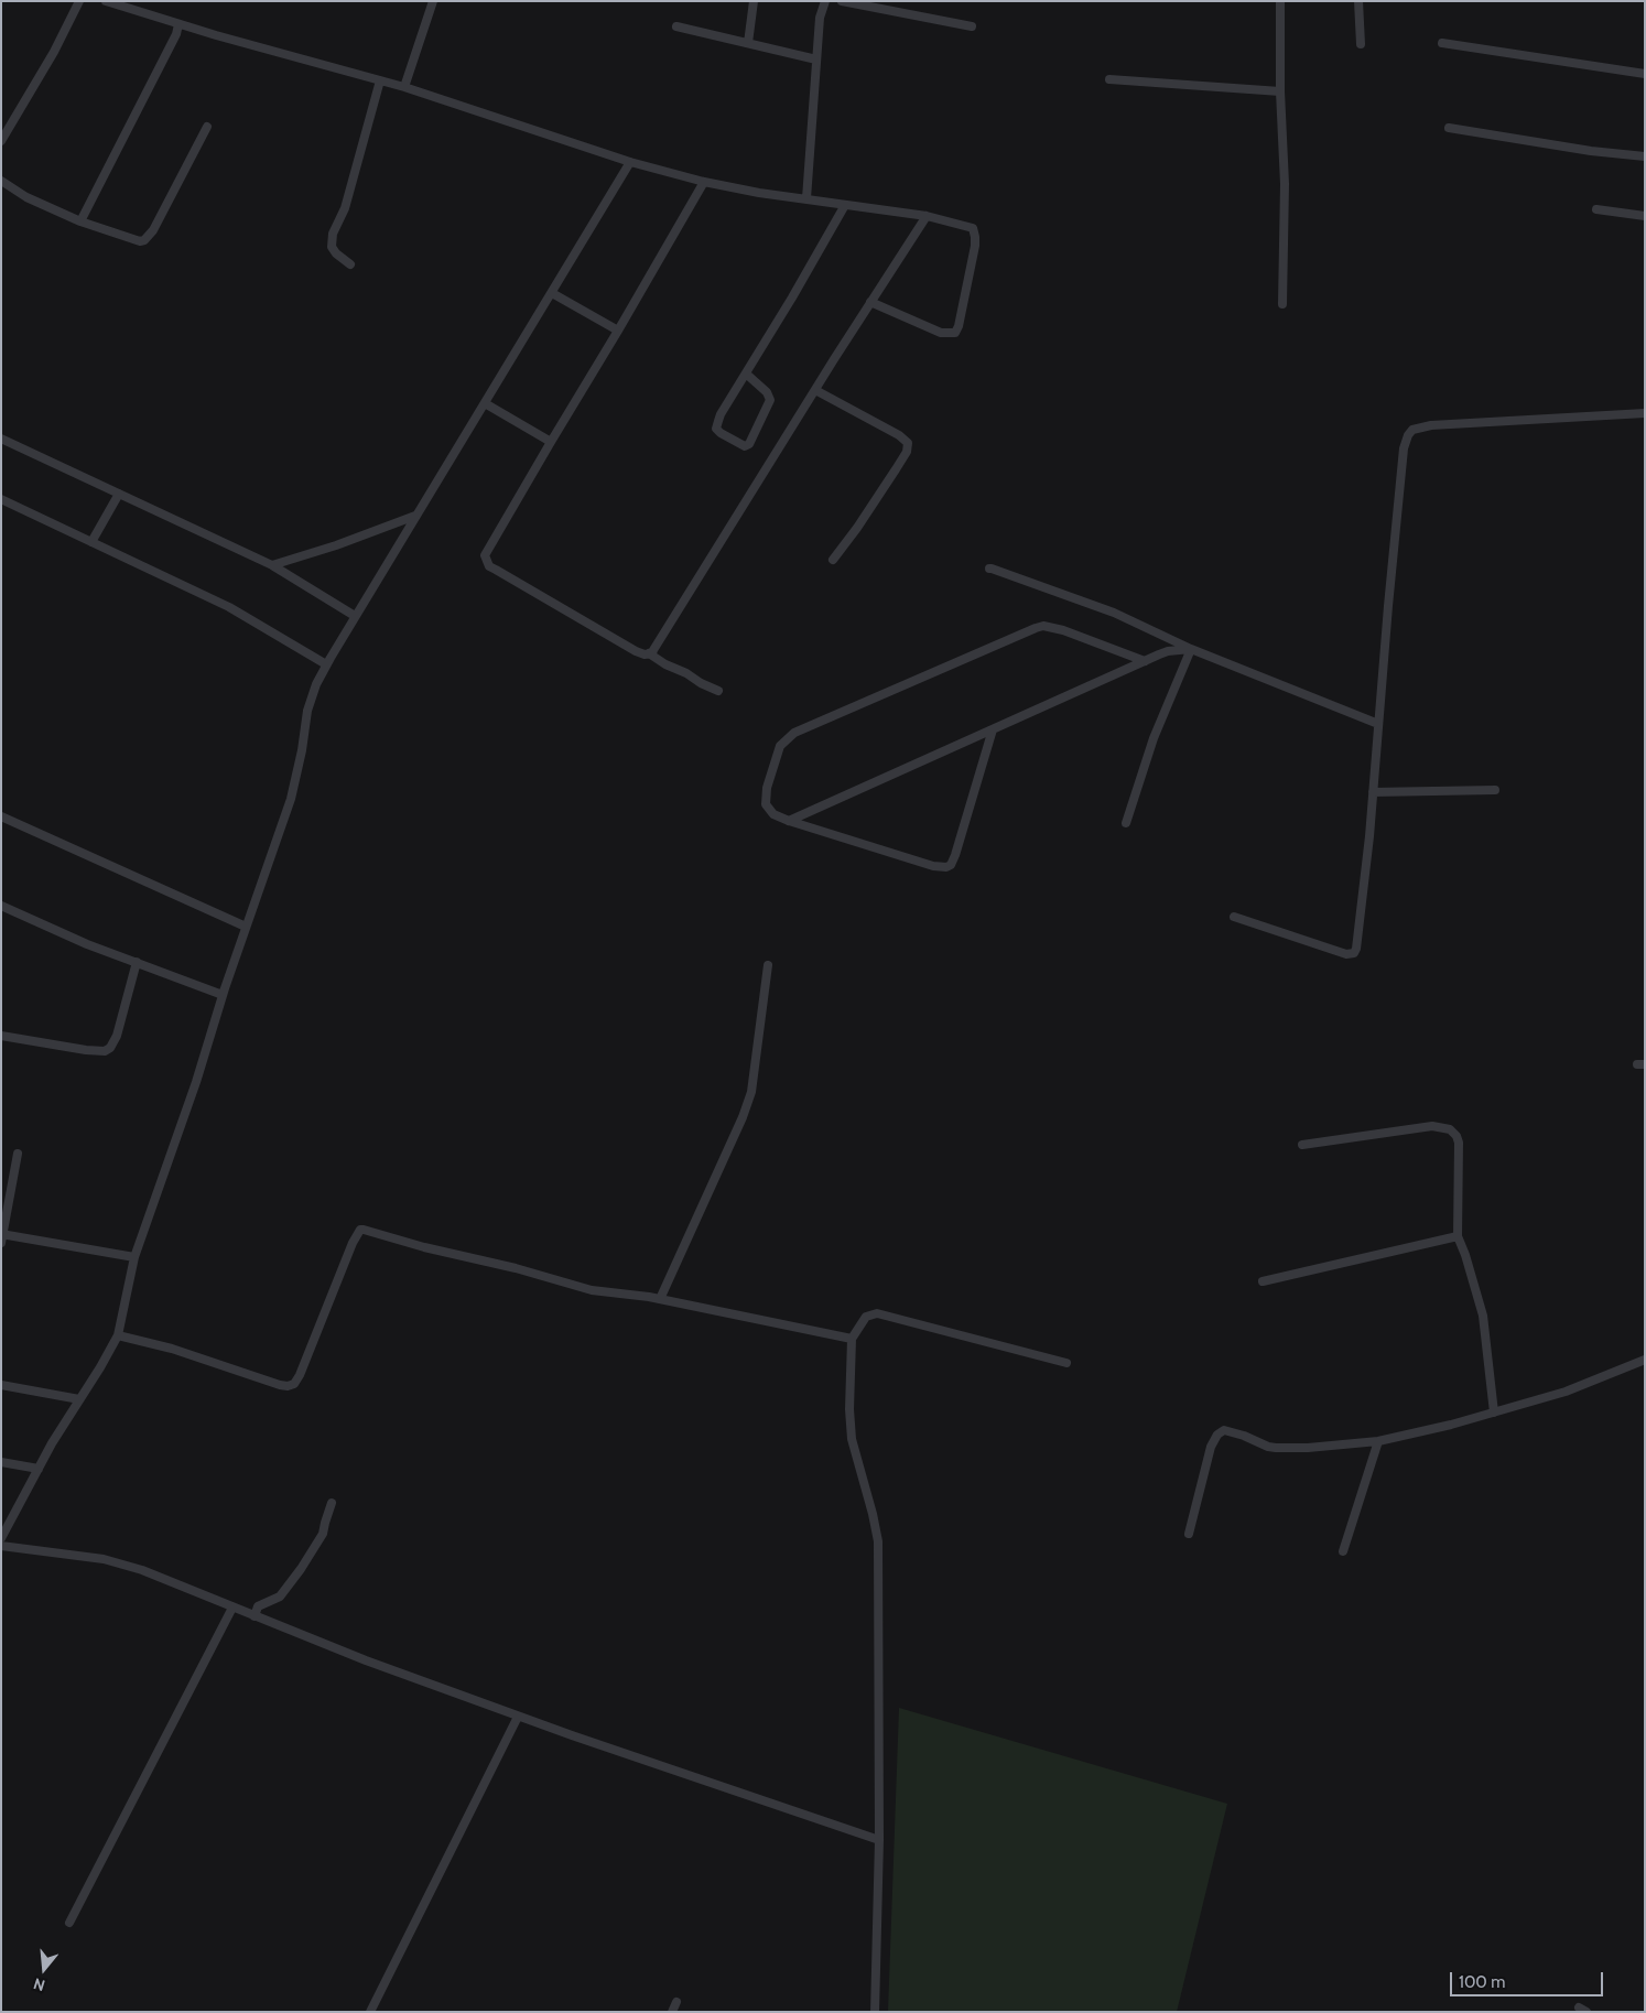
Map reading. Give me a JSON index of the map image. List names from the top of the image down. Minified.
{"scale_bar":"100 m","north":"bottom"}
